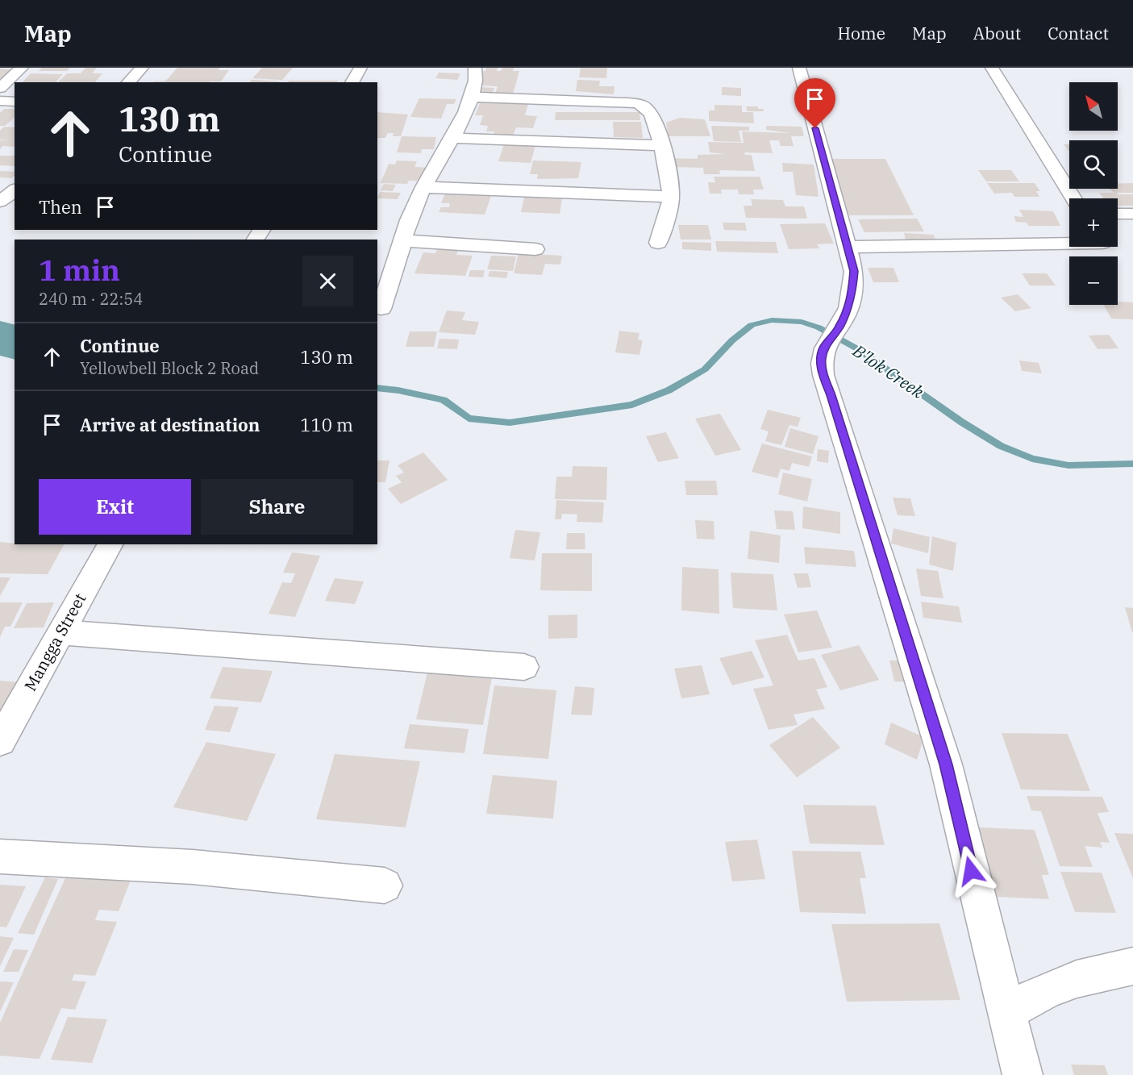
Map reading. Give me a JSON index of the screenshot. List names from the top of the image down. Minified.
{"streets":{"street":["Mangga Street"]},"water":["B'lok Creek"],"north":"top left","page":{"header":"Map","nav":["Home","Map","About","Contact"],"map_buttons":["+","−"],"turn":["130 m","Continue"],"then":"Then","heading":["1 min","240 m · 22:54"],"list":[{"name":"Continue","note":"Yellowbell Block 2 Road","value":"130 m"},{"name":"Arrive at destination","value":"110 m"}],"buttons":["Exit","Share"]}}
